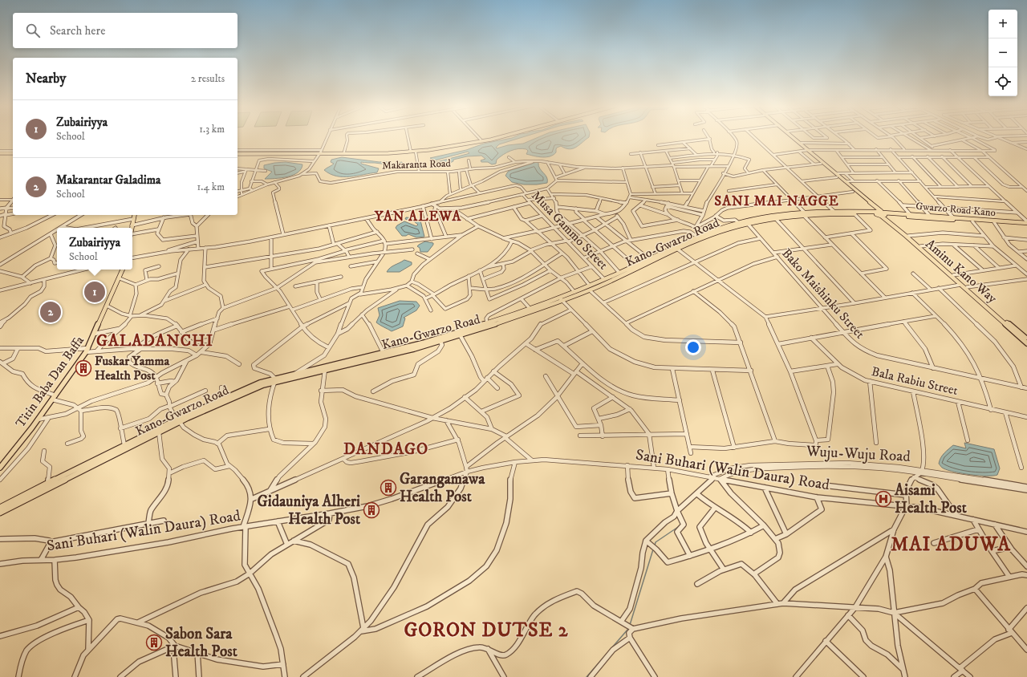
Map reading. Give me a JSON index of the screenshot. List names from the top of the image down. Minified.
{"streets":{"main road":["Gwarzo Road Kano","Kano-Gwarzo Road","Aminu Kano Way","Titin Baba Dan Baffa"],"street":["Makaranta Road","Musa Gammo Street","Bako Maishinku Street","Bala Rabiu Street","Wuju-Wuju Road","Sani Buhari (Walin Daura) Road"]},"crossings":[["Gwarzo Road Kano","Kano-Gwarzo Road"],["Gwarzo Road Kano","Aminu Kano Way"],["Musa Gammo Street","Kano-Gwarzo Road"],["Kano-Gwarzo Road","Aminu Kano Way"],["Kano-Gwarzo Road","Bako Maishinku Street"],["Wuju-Wuju Road","Sani Buhari (Walin Daura) Road"]],"districts":["SANI MAI NAGGE","YAN ALEWA","GALADANCHI","DANDAGO","MAI ADUWA","GORON DUTSE 2"],"places":{"building":["Fuskar Yamma Health Post","Garangamawa Health Post","Gidauniya Alheri Health Post","Sabon Sara Health Post"],"hospital":["Aisami Health Post"]},"page":{"map_buttons":["+","−"],"search":"Search here","heading":["Nearby","2 results"],"list":[{"mark":"1","name":"Zubairiyya","note":"School","value":"1.3 km"},{"mark":"2","name":"Makarantar Galadima","note":"School","value":"1.4 km"}],"popup":["Zubairiyya","School"],"pins":["1","2"]}}
